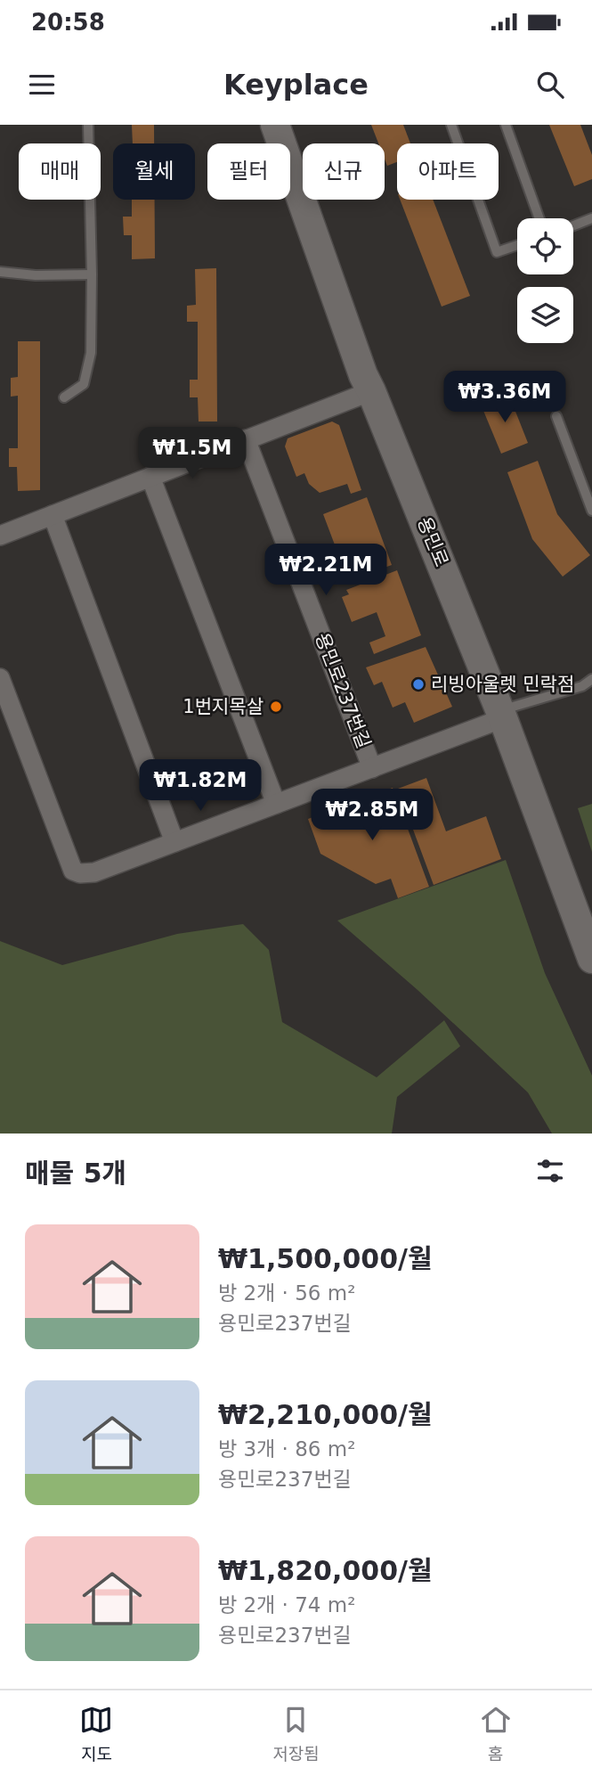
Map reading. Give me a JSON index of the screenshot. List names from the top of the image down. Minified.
{"streets":{"street":["용민로","용민로237번길"]},"crossings":[["용민로","용민로237번길"]],"places":["리빙아울렛 민락점","1번지목살"],"page":{"status":"20:58","header":"Keyplace","chip":["매매","월세","필터","신규","아파트"],"price":["₩3.36M","₩1.5M","₩2.21M","₩1.82M","₩2.85M"],"heading":"매물 5개","list":[{"name":"₩1,500,000/월","note":"방 2개 · 56 m² · 용민로237번길"},{"name":"₩2,210,000/월","note":"방 3개 · 86 m² · 용민로237번길"},{"name":"₩1,820,000/월","note":"방 2개 · 74 m² · 용민로237번길"}],"tabs":["지도","저장됨","홈"]}}
